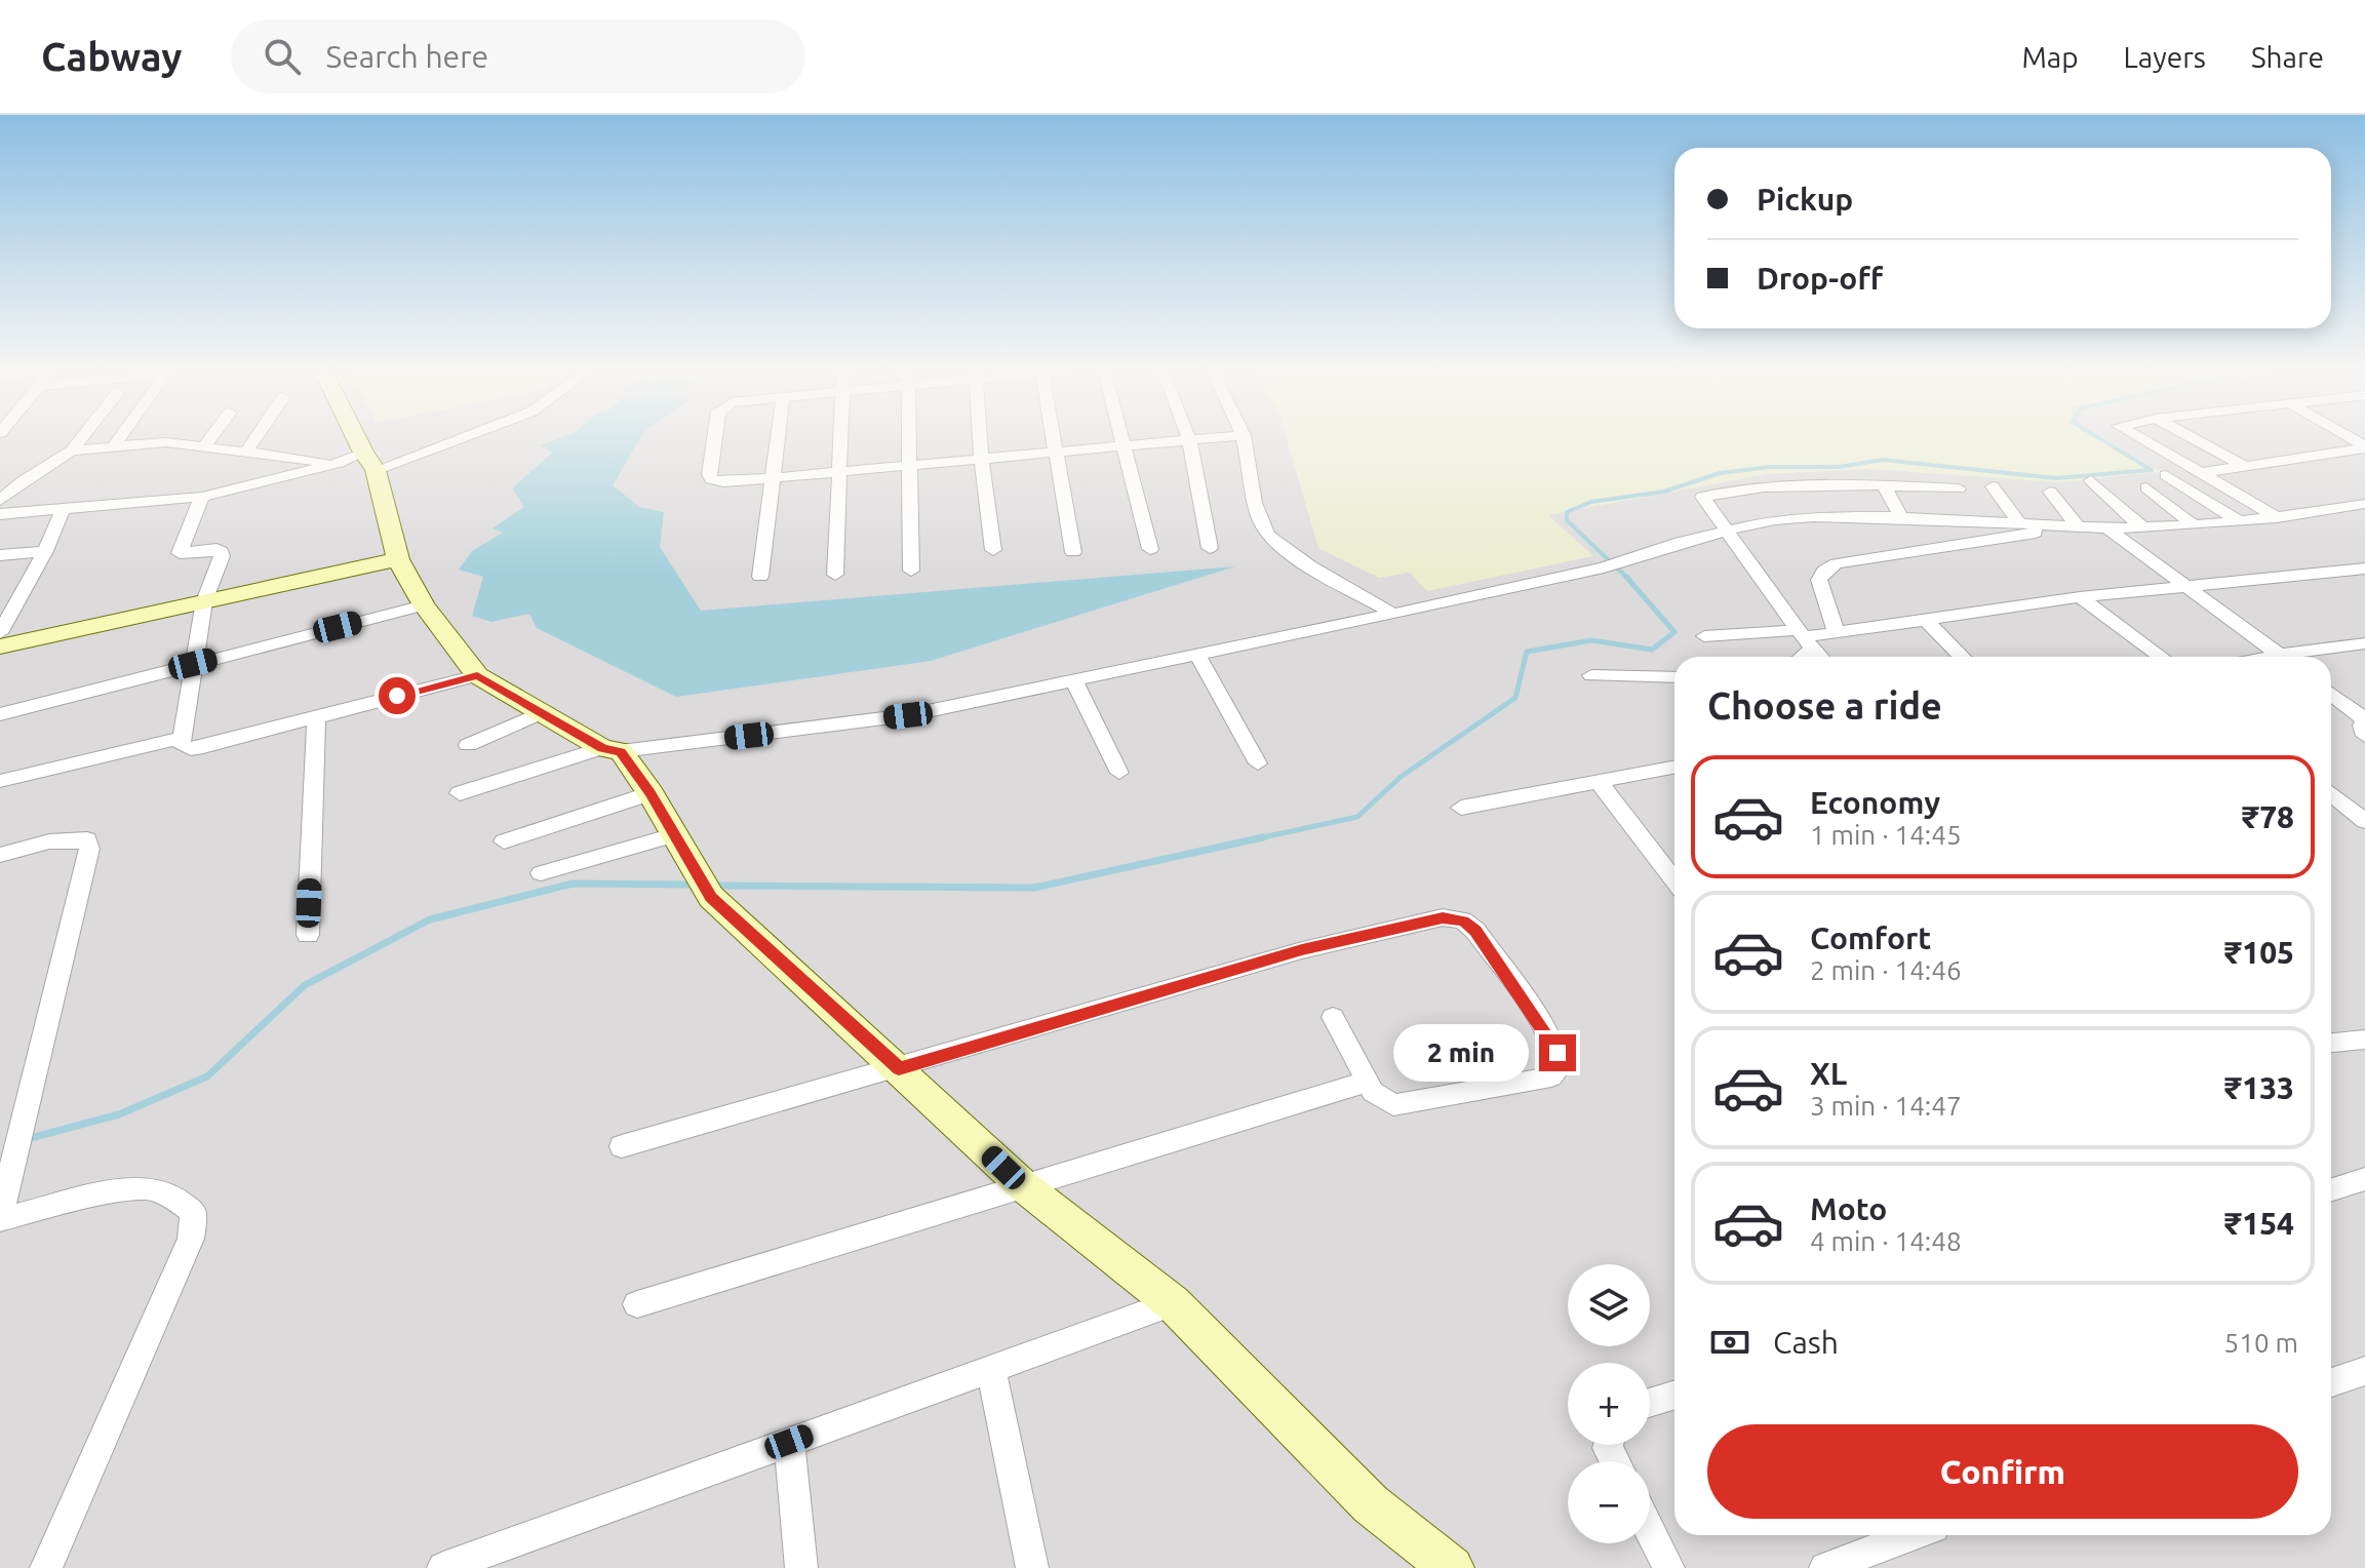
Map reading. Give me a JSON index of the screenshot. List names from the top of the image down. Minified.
{"page":{"header":"Cabway","search":"Search here","nav":["Map","Layers","Share"],"banner":["Pickup","Drop-off"],"heading":"Choose a ride","list":[{"name":"Economy","note":"1 min · 14:45","value":"₹78"},{"name":"Comfort","note":"2 min · 14:46","value":"₹105"},{"name":"XL","note":"3 min · 14:47","value":"₹133"},{"name":"Moto","note":"4 min · 14:48","value":"₹154"}],"bubble":"2 min","map_buttons":["+","−"],"pay":["Cash","510 m"],"buttons":"Confirm"}}
